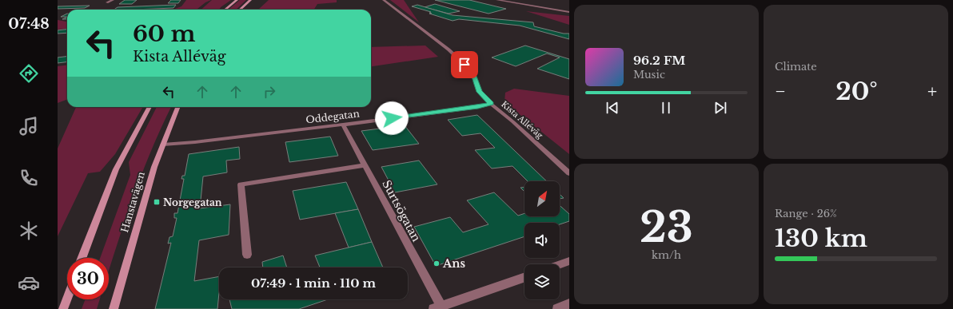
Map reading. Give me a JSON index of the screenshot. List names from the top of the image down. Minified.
{"streets":{"main road":["Hanstavägen"],"street":["Oddegatan","Kista Alléväg","Surtsögatan"]},"crossings":[["Oddegatan","Kista Alléväg"],["Oddegatan","Hanstavägen"],["Oddegatan","Surtsögatan"]],"places":{"transit":["Norgegatan"],"other":["Ans"]},"north":"top right","page":{"tabs":"07:48","tile":["Climate",["23","km/h"],["Range · 26%","130 km"]],"turn":["60 m","Kista Alléväg"],"song":["96.2 FM","Music"],"heat":["−","20°","+"],"limit":"30","trip":"07:49 · 1 min · 110 m"}}
